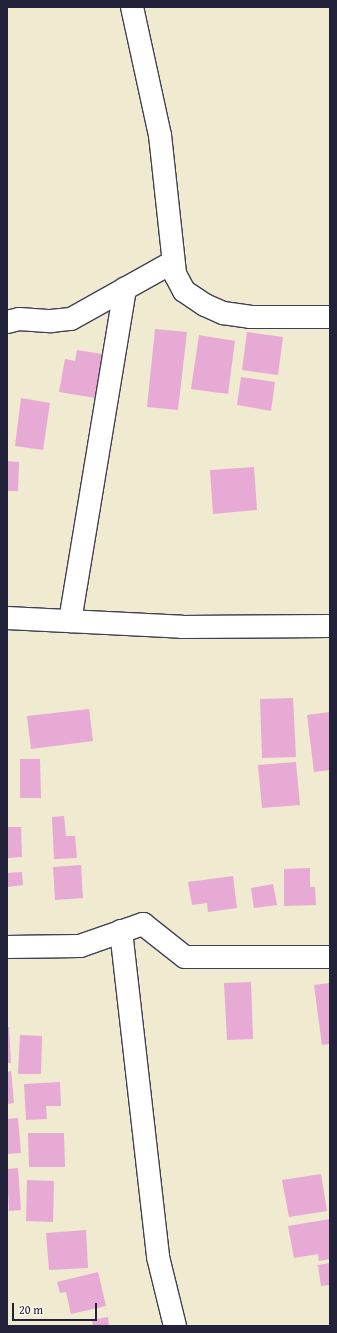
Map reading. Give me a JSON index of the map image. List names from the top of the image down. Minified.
{"scale_bar":"20 m"}
